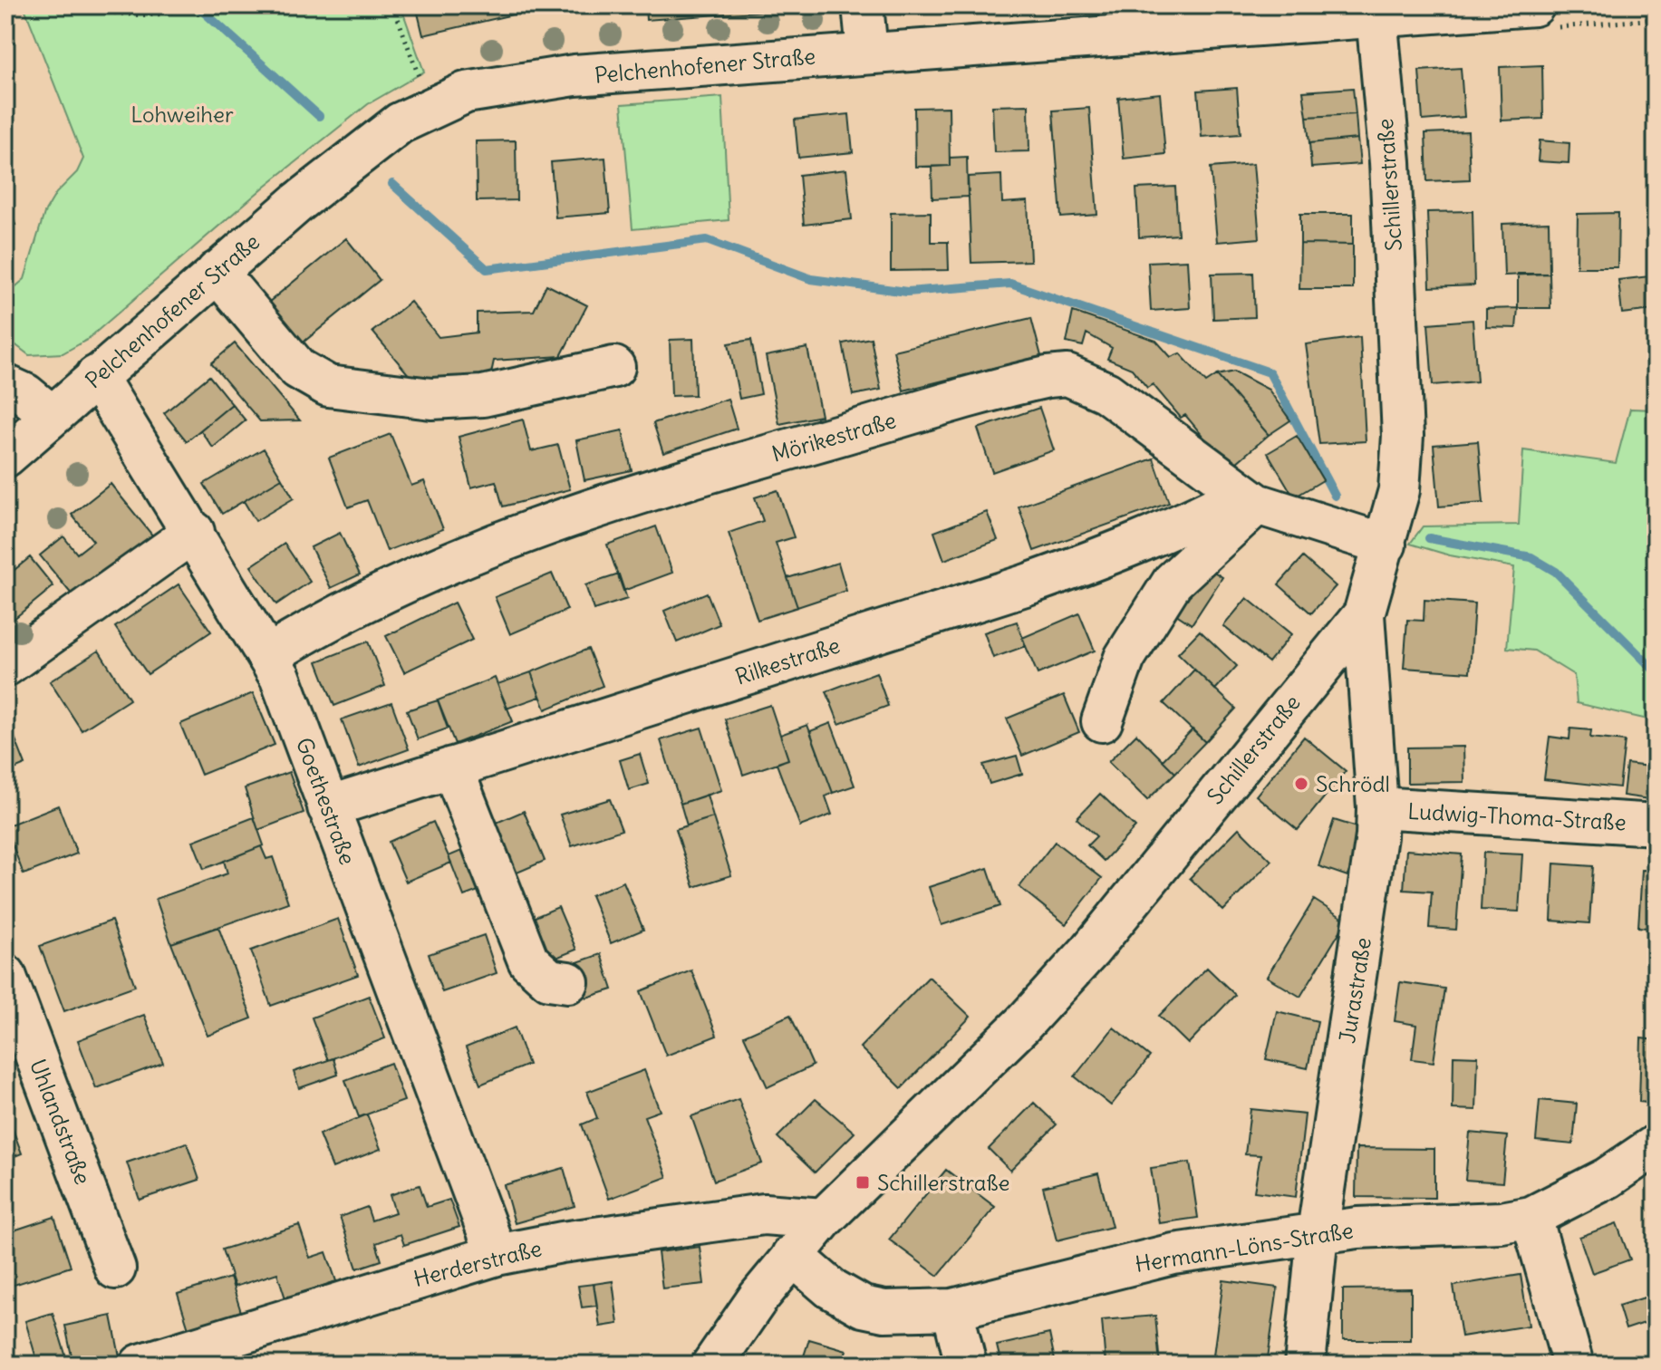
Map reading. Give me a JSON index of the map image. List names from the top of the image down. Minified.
{"streets":{"street":["Pelchenhofener Straße","Schillerstraße","Mörikestraße","Rilkestraße","Goethestraße","Ludwig-Thoma-Straße","Jurastraße","Uhlandstraße","Hermann-Löns-Straße","Herderstraße"]},"crossings":[["Pelchenhofener Straße","Schillerstraße"],["Pelchenhofener Straße","Goethestraße"],["Schillerstraße","Mörikestraße"],["Schillerstraße","Jurastraße"],["Schillerstraße","Hermann-Löns-Straße"],["Schillerstraße","Herderstraße"],["Mörikestraße","Rilkestraße"],["Mörikestraße","Goethestraße"],["Rilkestraße","Goethestraße"],["Goethestraße","Herderstraße"],["Ludwig-Thoma-Straße","Jurastraße"],["Jurastraße","Hermann-Löns-Straße"]],"parks":["Lohweiher"],"places":{"other":["Schrödl"],"transit":["Schillerstraße"]}}
